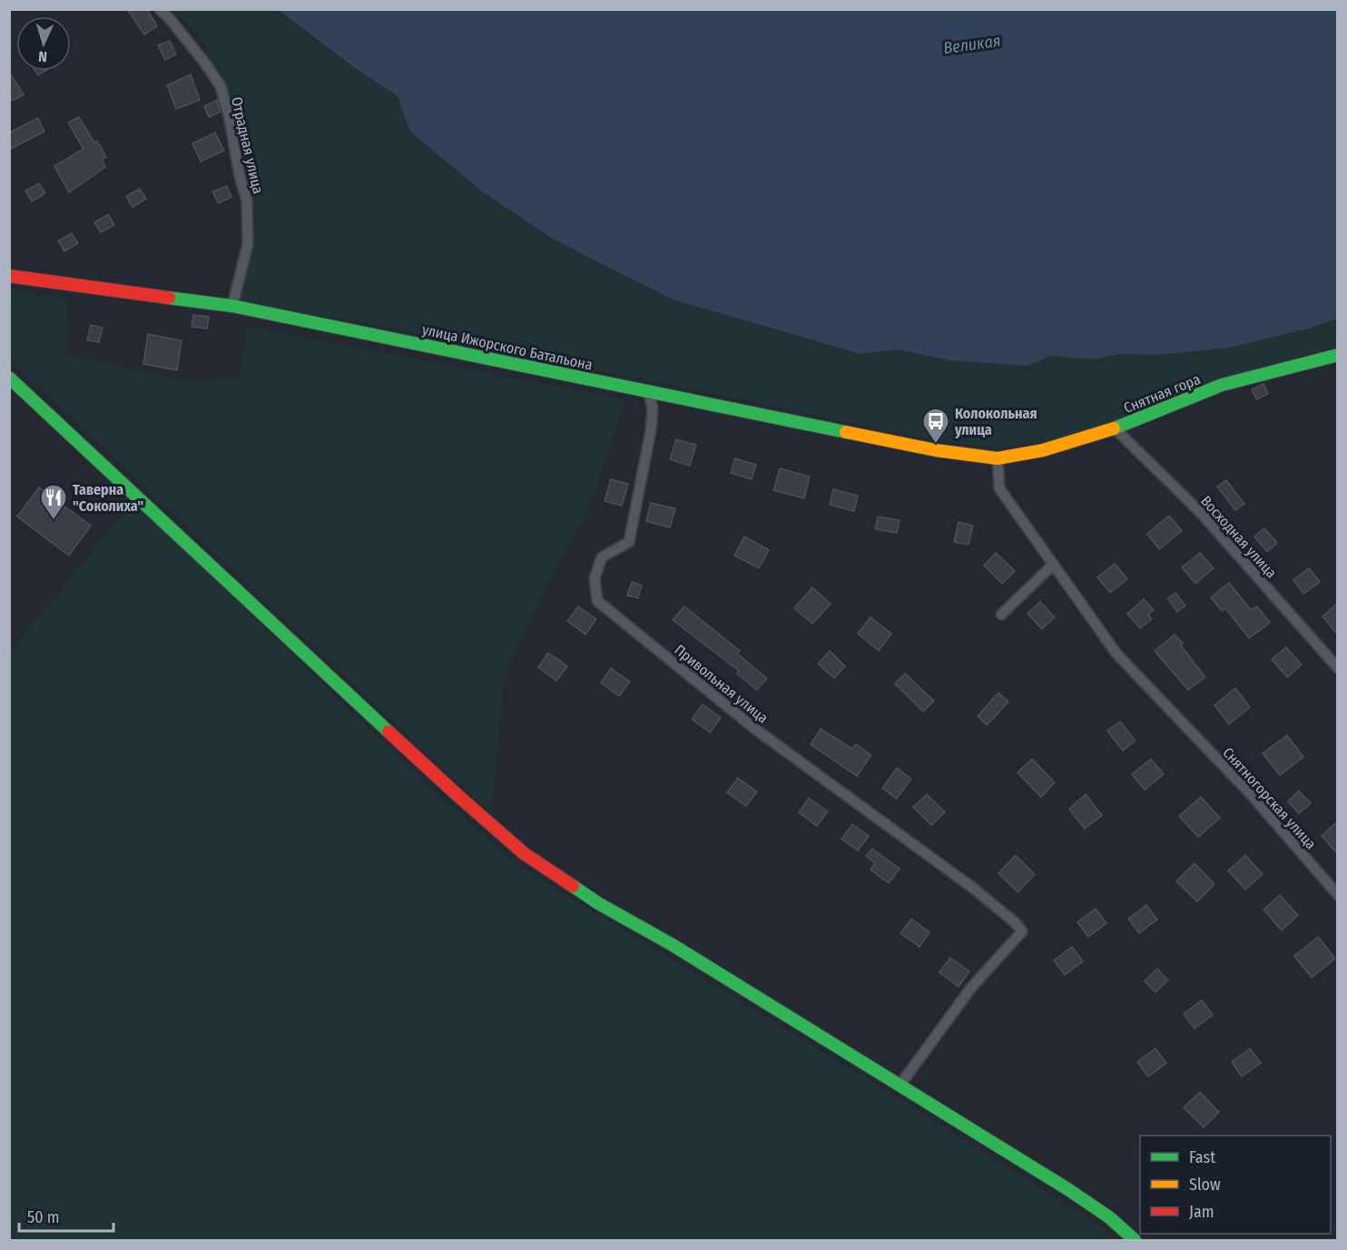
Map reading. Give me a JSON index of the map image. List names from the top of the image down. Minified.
{"streets":{"street":["Отрадная улица","улица Ижорского Батальона","Снятная гора","Восходная улица","Привольная улица","Снятногорская улица"]},"crossings":[["Отрадная улица","улица Ижорского Батальона"],["улица Ижорского Батальона","Снятная гора"],["улица Ижорского Батальона","Привольная улица"],["Снятная гора","Восходная улица"]],"water":["Великая"],"places":{"bus stop":["Колокольная улица"],"restaurant":["Таверна \"Соколиха\""]},"legend":["Fast","Slow","Jam"],"scale_bar":"50 m","north":"bottom"}
